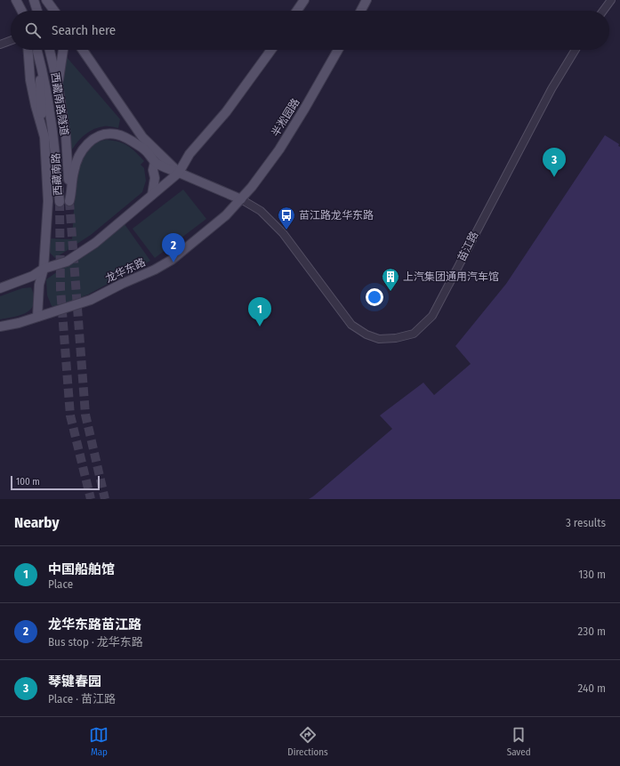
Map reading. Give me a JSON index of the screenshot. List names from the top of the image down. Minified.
{"streets":{"main road":["西藏南路隧道","半淞园路","西藏南路","龙华东路"],"street":["苗江路"]},"crossings":[["半淞园路","西藏南路"],["半淞园路","苗江路"],["半淞园路","龙华东路"],["西藏南路","苗江路"],["西藏南路","龙华东路"],["苗江路","龙华东路"]],"places":{"bus stop":["苗江路龙华东路"],"building":["上汽集团通用汽车馆"]},"scale_bar":"100 m","page":{"search":"Search here","pins":["3","2","1"],"scale":"100 m","heading":["Nearby","3 results"],"list":[{"mark":"1","name":"中国船舶馆","note":"Place","value":"130 m"},{"mark":"2","name":"龙华东路苗江路","note":"Bus stop · 龙华东路","value":"230 m"},{"mark":"3","name":"琴键春园","note":"Place · 苗江路","value":"240 m"}],"nav":["Map","Directions","Saved"]}}
